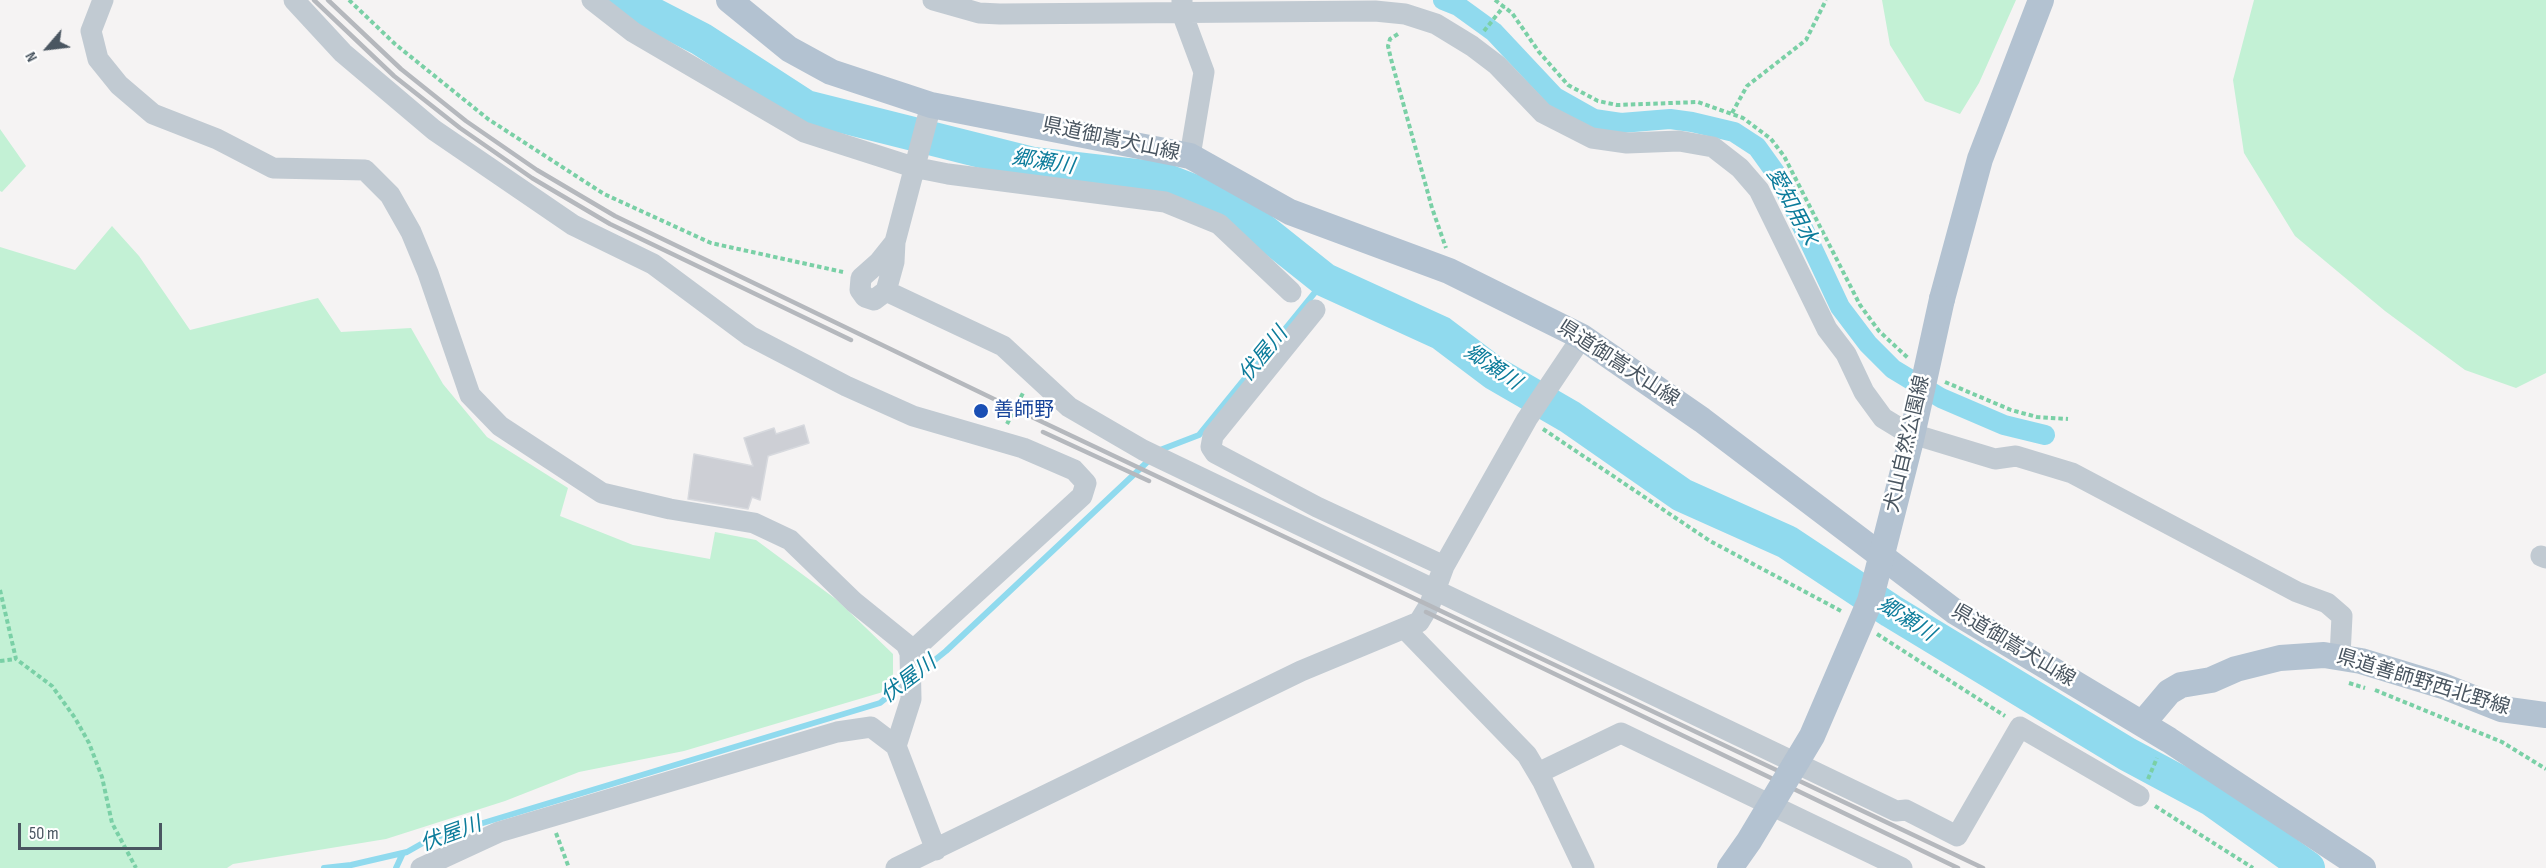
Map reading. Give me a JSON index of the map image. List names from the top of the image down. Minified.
{"streets":{"main road":["県道御嵩犬山線","犬山自然公園線","県道善師野西北野線"]},"crossings":[["県道御嵩犬山線","県道善師野西北野線"]],"water":["郷瀬川","愛知用水","伏屋川"],"places":["善師野"],"scale_bar":"50 m","north":"bottom left"}
